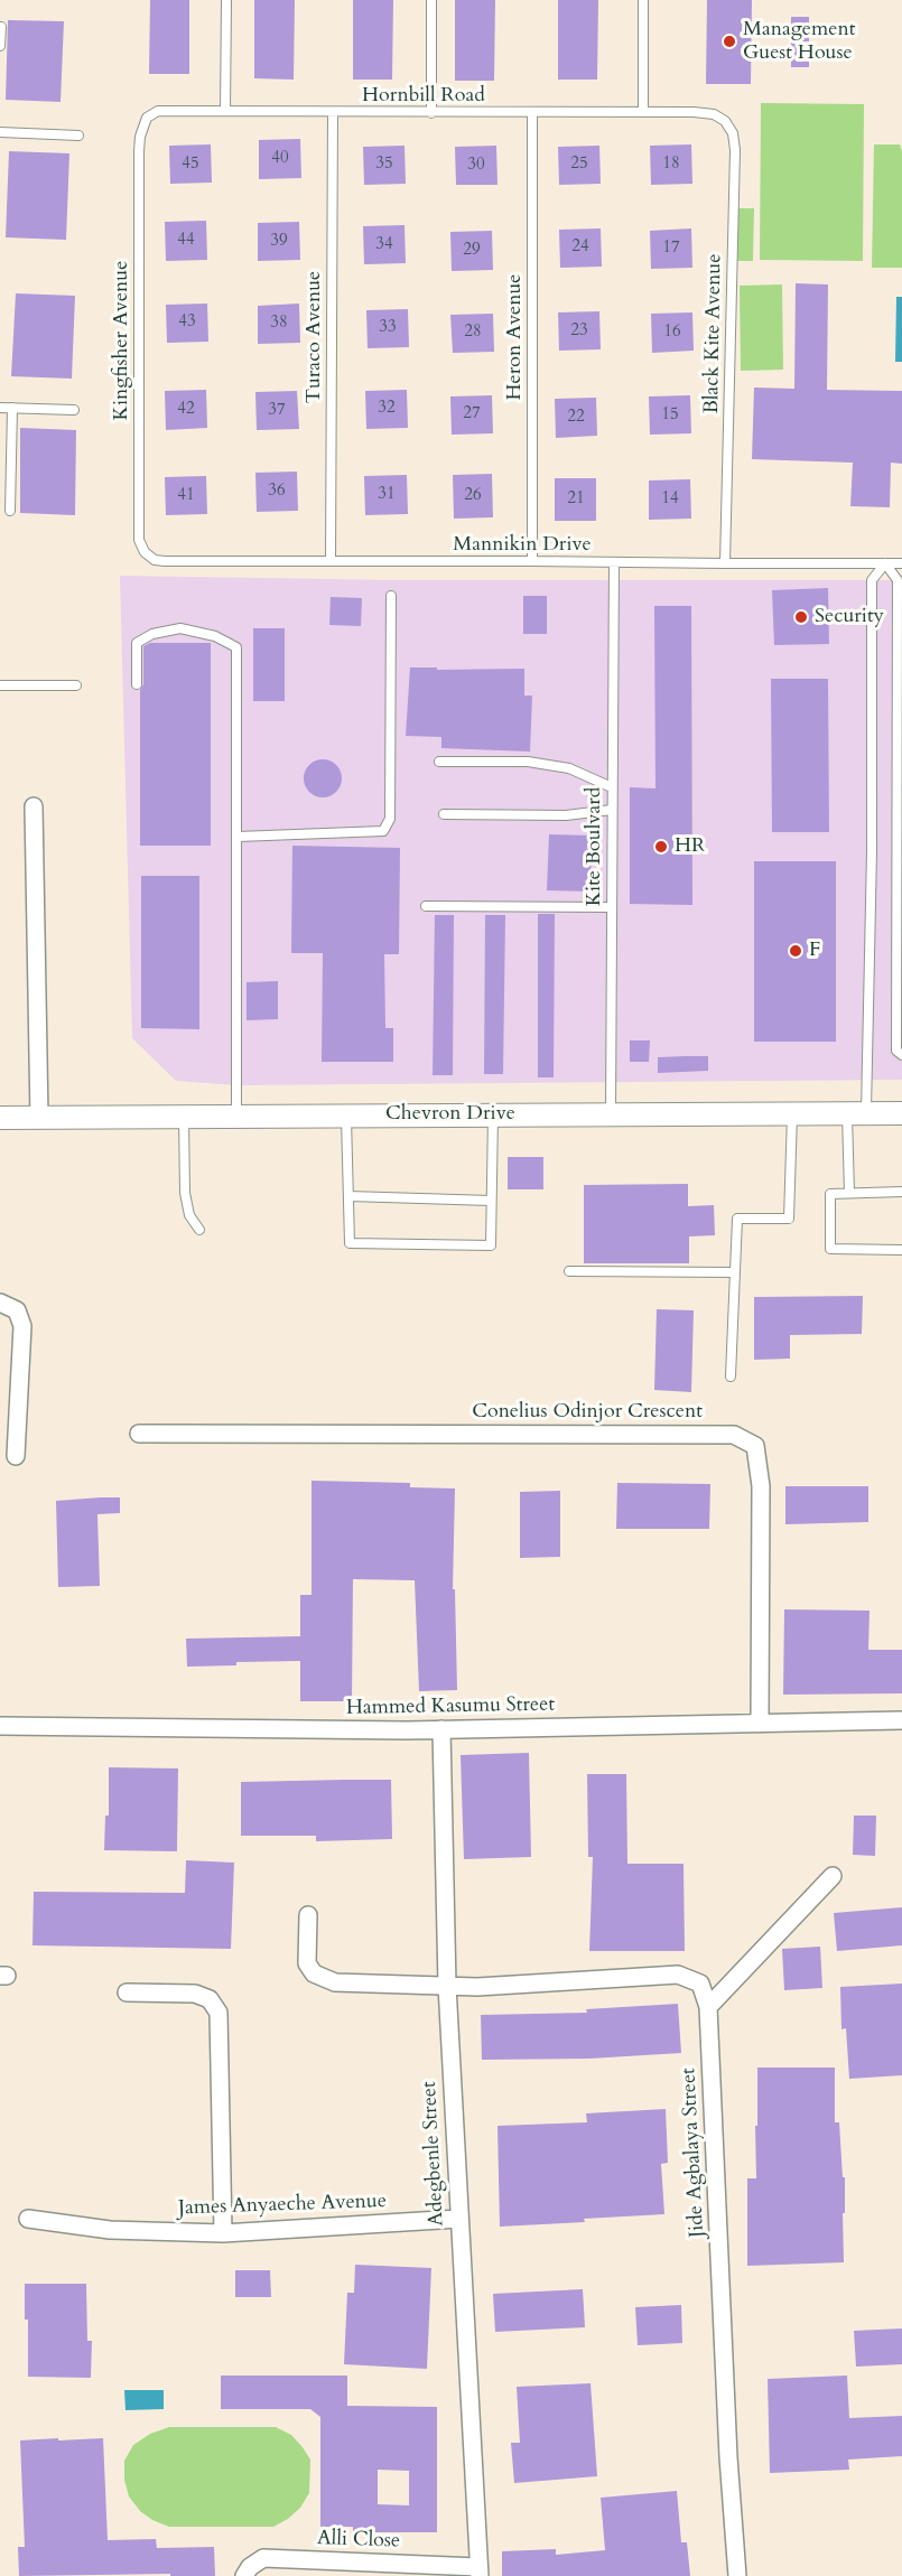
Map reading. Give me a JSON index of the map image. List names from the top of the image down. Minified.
{"streets":{"main road":["Chevron Drive"],"street":["Conelius Odinjor Crescent","Hammed Kasumu Street","Jide Agbalaya Street","Adegbenle Street","James Anyaeche Avenue","Alli Close"],"lane":["Hornbill Road","Black Kite Avenue","Turaco Avenue","Heron Avenue","Kingfisher Avenue","Mannikin Drive","Kite Boulvard"]},"crossings":[["Hornbill Road","Black Kite Avenue"],["Hornbill Road","Turaco Avenue"],["Hornbill Road","Heron Avenue"],["Hornbill Road","Kingfisher Avenue"],["Black Kite Avenue","Mannikin Drive"],["Turaco Avenue","Mannikin Drive"],["Heron Avenue","Mannikin Drive"],["Kingfisher Avenue","Mannikin Drive"],["Mannikin Drive","Kite Boulvard"],["Kite Boulvard","Chevron Drive"],["Conelius Odinjor Crescent","Hammed Kasumu Street"],["Hammed Kasumu Street","Adegbenle Street"],["Jide Agbalaya Street","Adegbenle Street"],["Adegbenle Street","James Anyaeche Avenue"],["Adegbenle Street","Alli Close"]],"places":["Management Guest House","Security","HR","F"],"house_numbers":["40","45","35","25","18","30","44","39","34","24","17","29","43","38","33","23","28","16","32","42","37","27","15","22","36","31","41","26","21","14"]}
